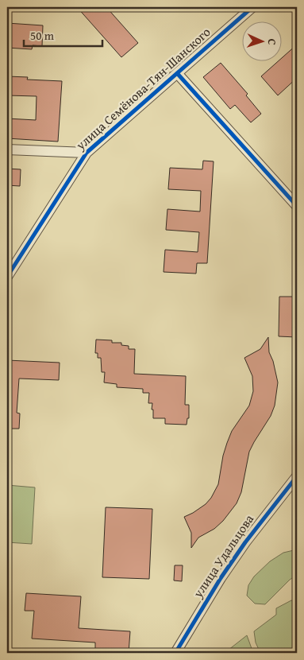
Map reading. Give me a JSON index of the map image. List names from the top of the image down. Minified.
{"streets":{"street":["улица Семёнова-Тян-Шанского","улица Удальцова"]},"scale_bar":"50 m","north":"right"}
